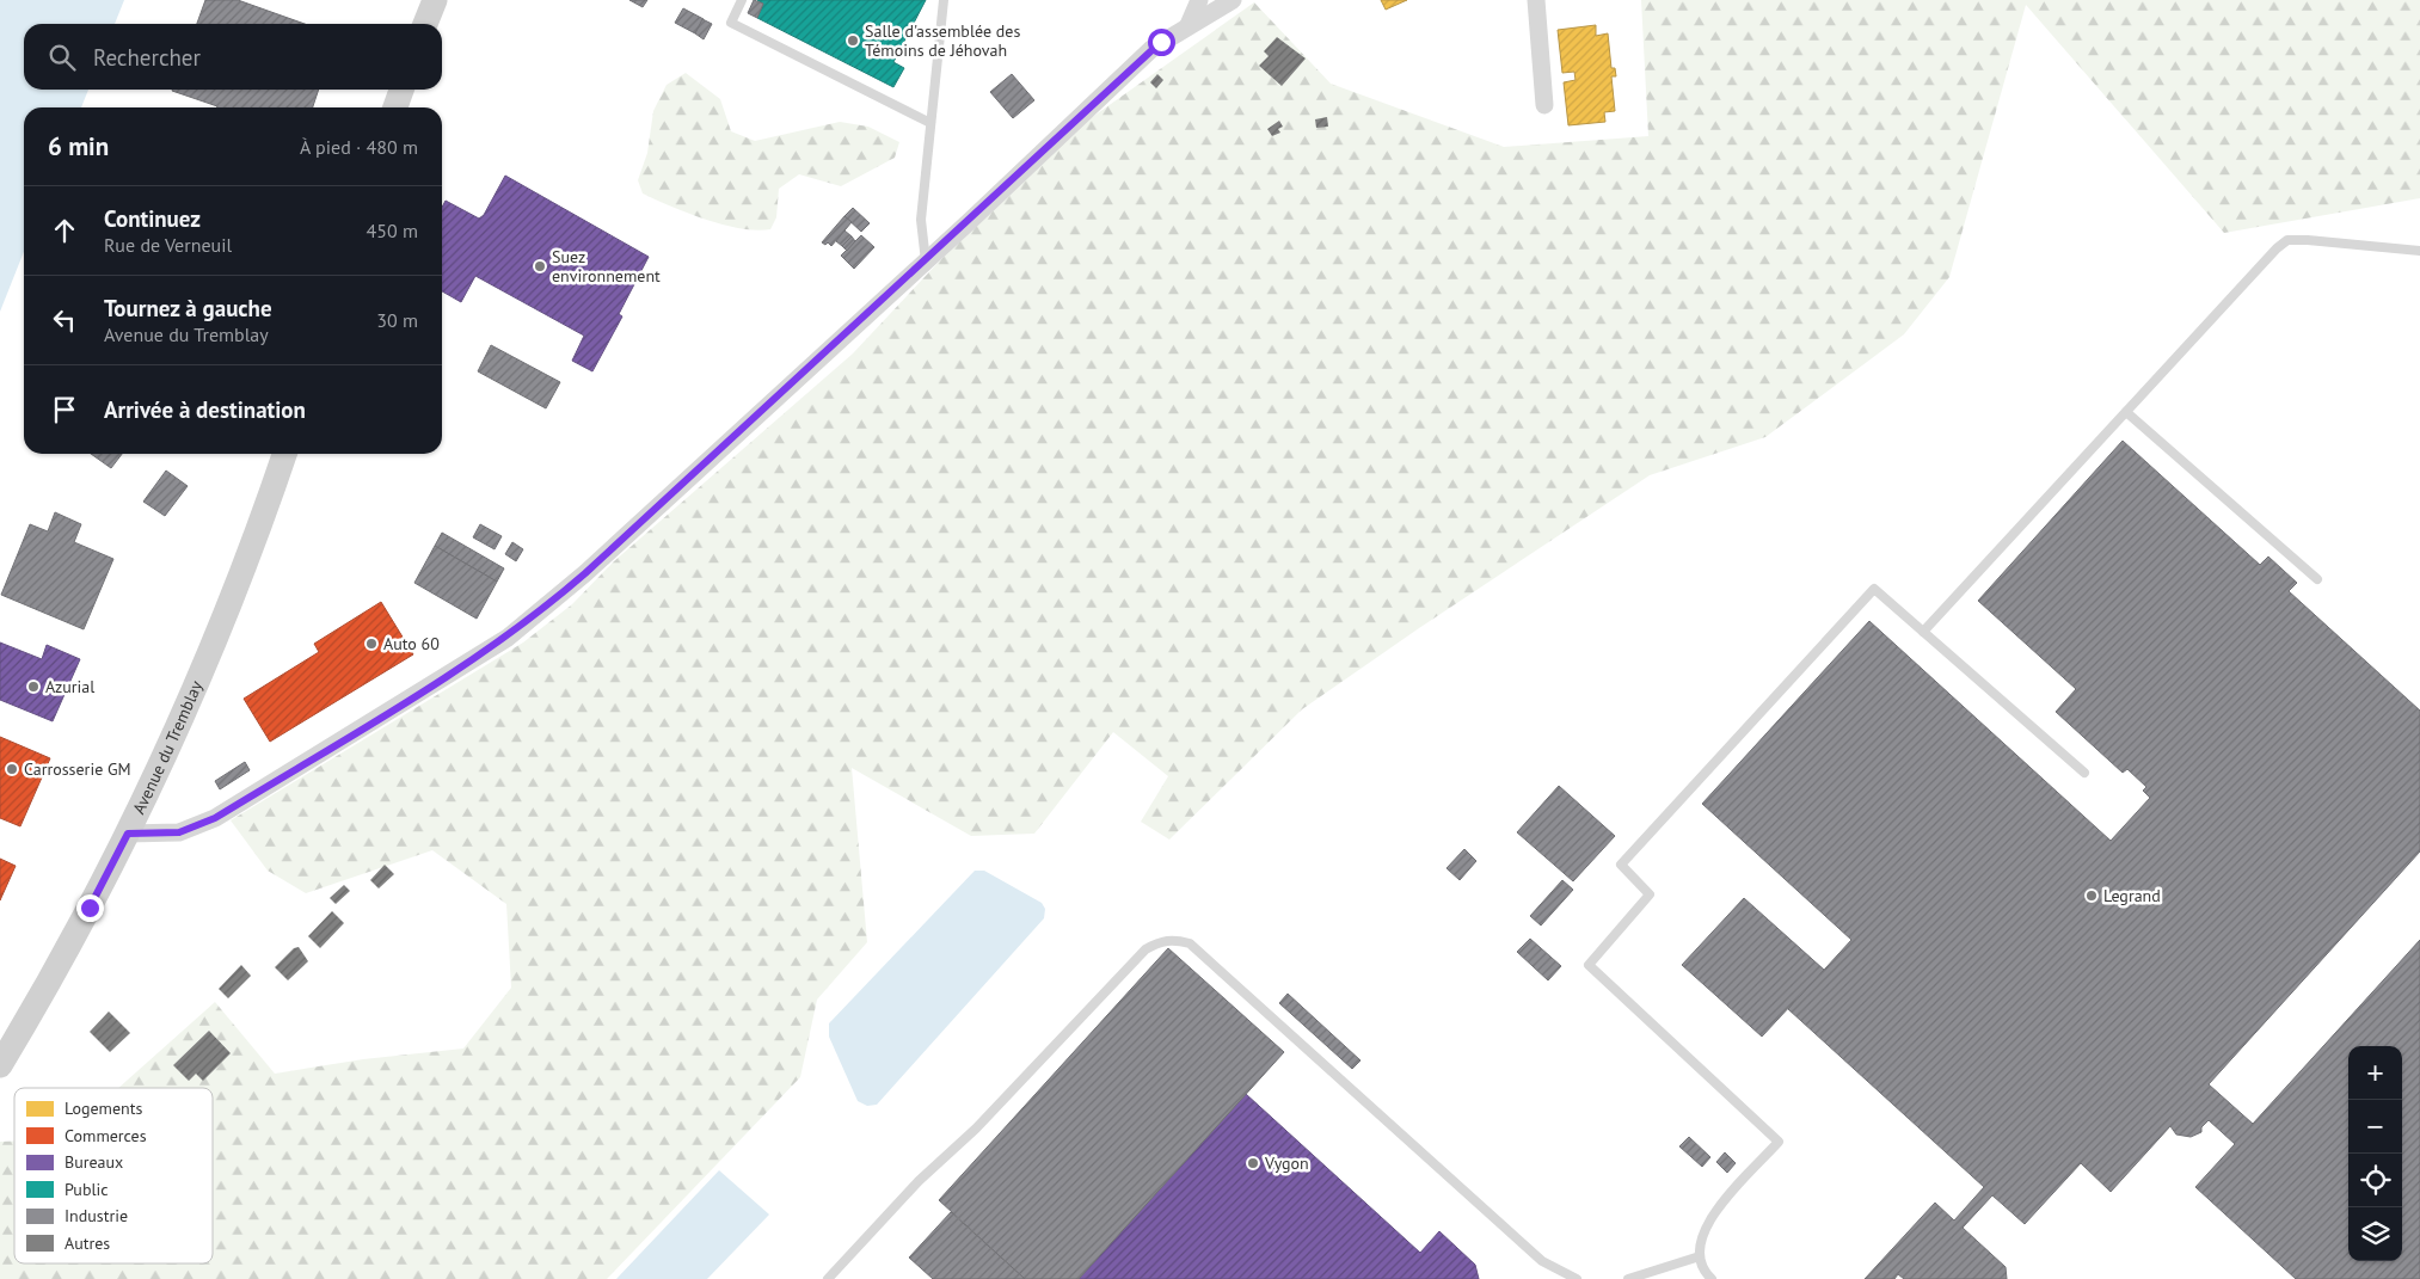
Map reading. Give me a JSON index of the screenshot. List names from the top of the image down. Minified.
{"streets":{"main road":["Avenue du Tremblay"]},"places":["Salle d'assemblée des Témoins de Jéhovah","Suez environnement","Auto 60","Azurial","Carrosserie GM","Legrand","Vygon"],"legend":["Logements","Commerces","Bureaux","Public","Industrie","Autres"],"page":{"search":"Rechercher","heading":["6 min","À pied · 480 m"],"list":[["Continuez","Rue de Verneuil","450 m"],["Tournez à gauche","Avenue du Tremblay","30 m"],"Arrivée à destination"],"map_buttons":["+","−"]}}
